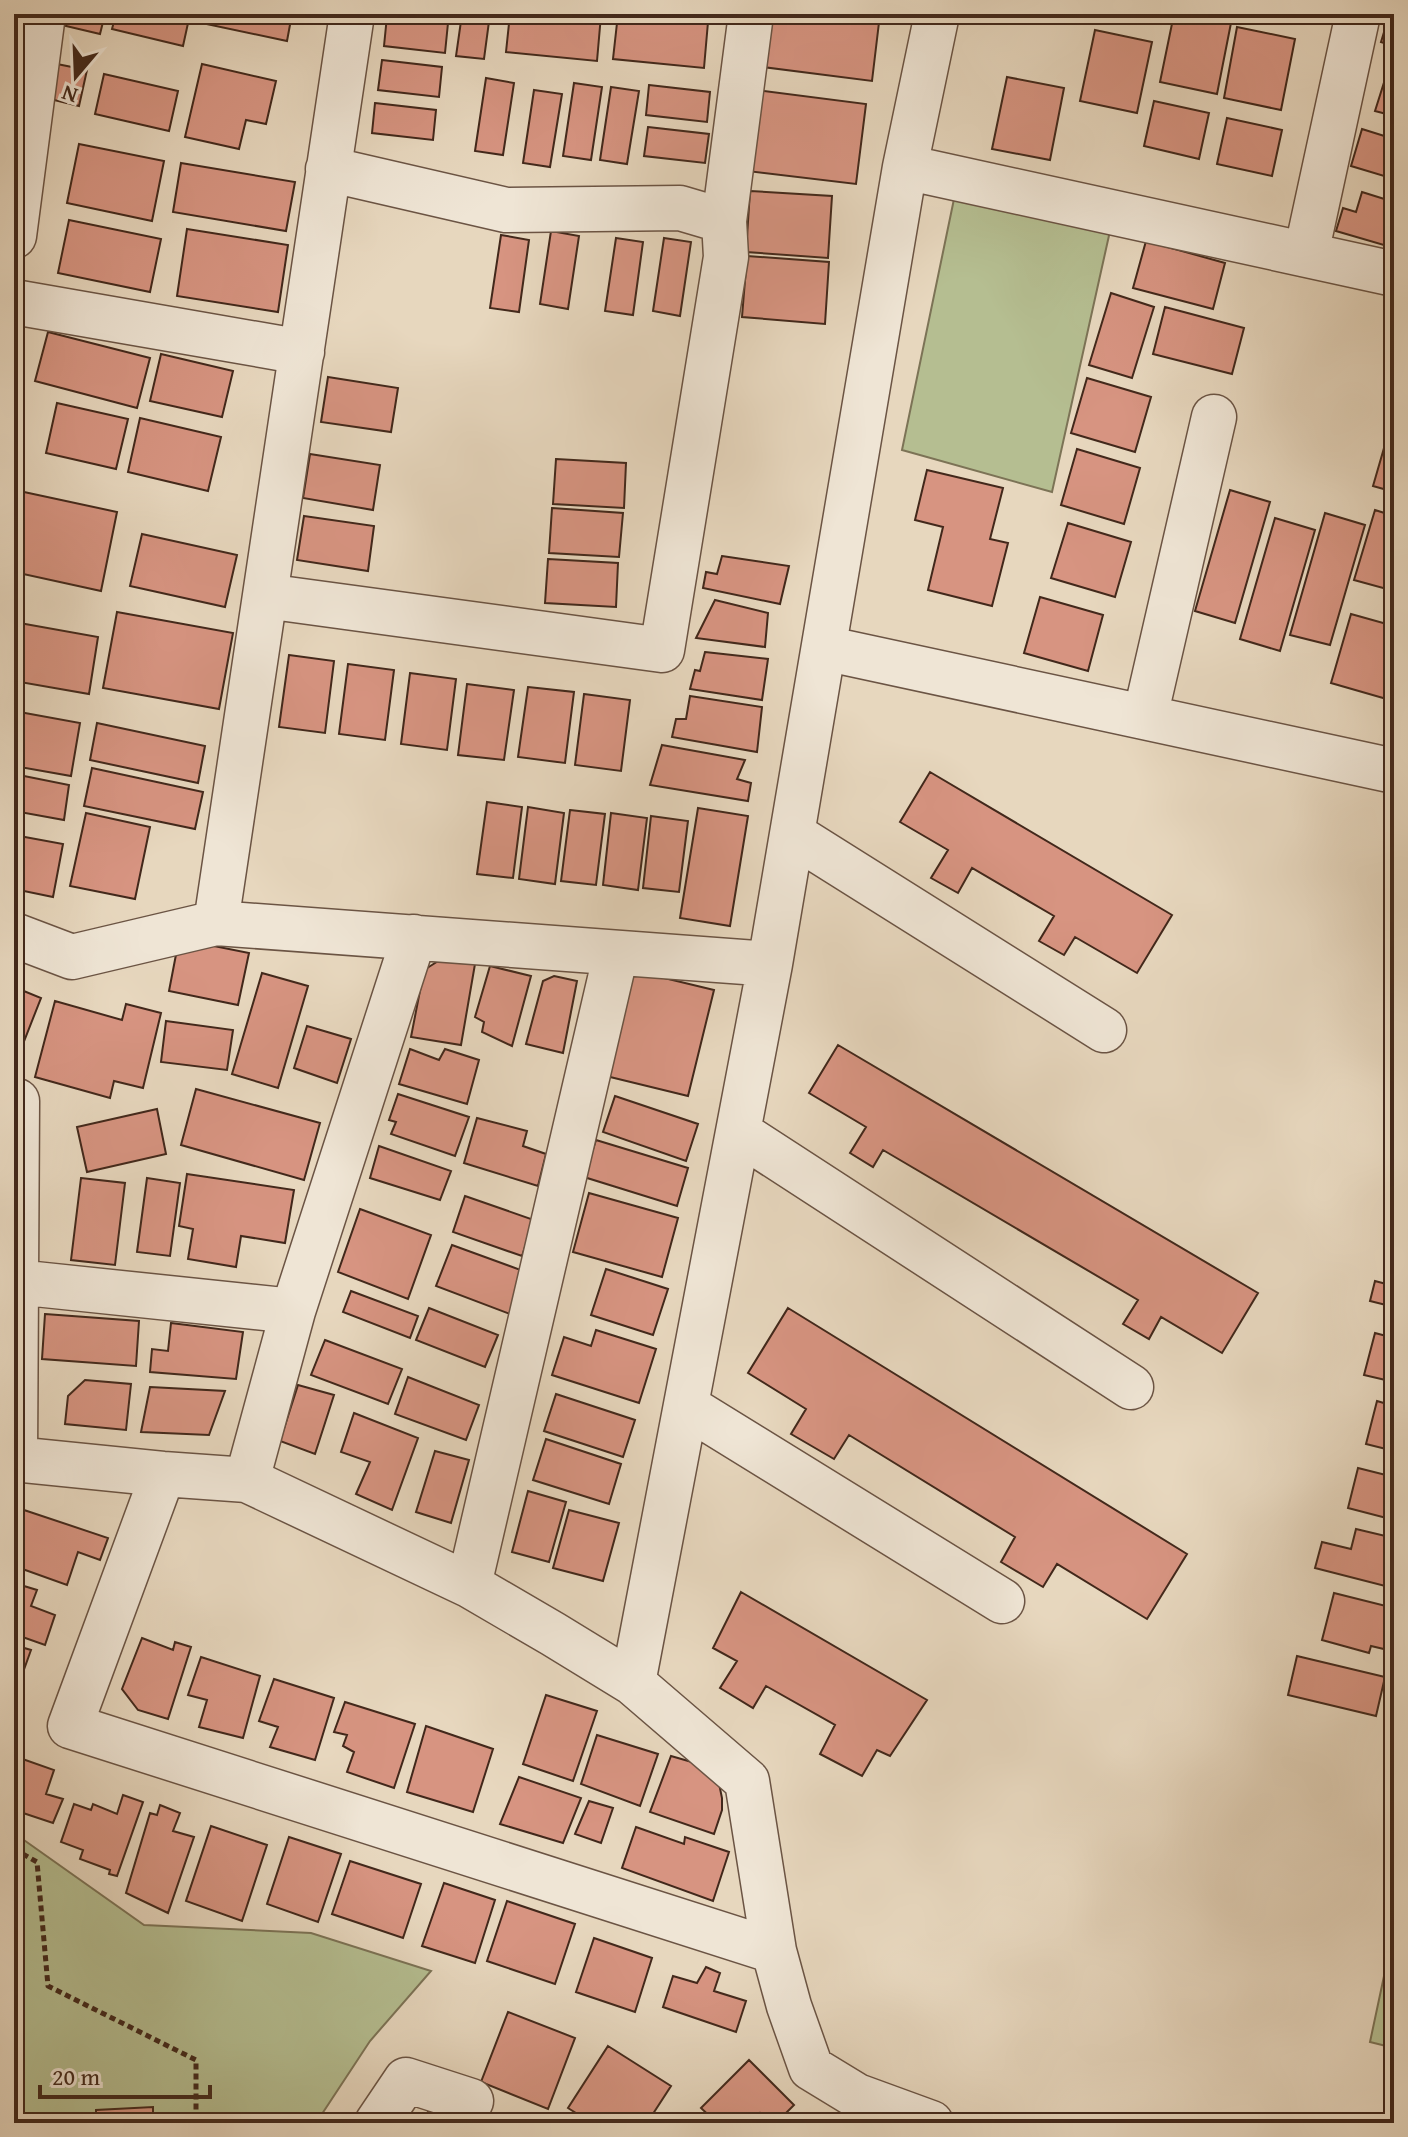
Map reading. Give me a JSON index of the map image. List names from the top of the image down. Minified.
{"scale_bar":"20 m","north":"bottom"}
